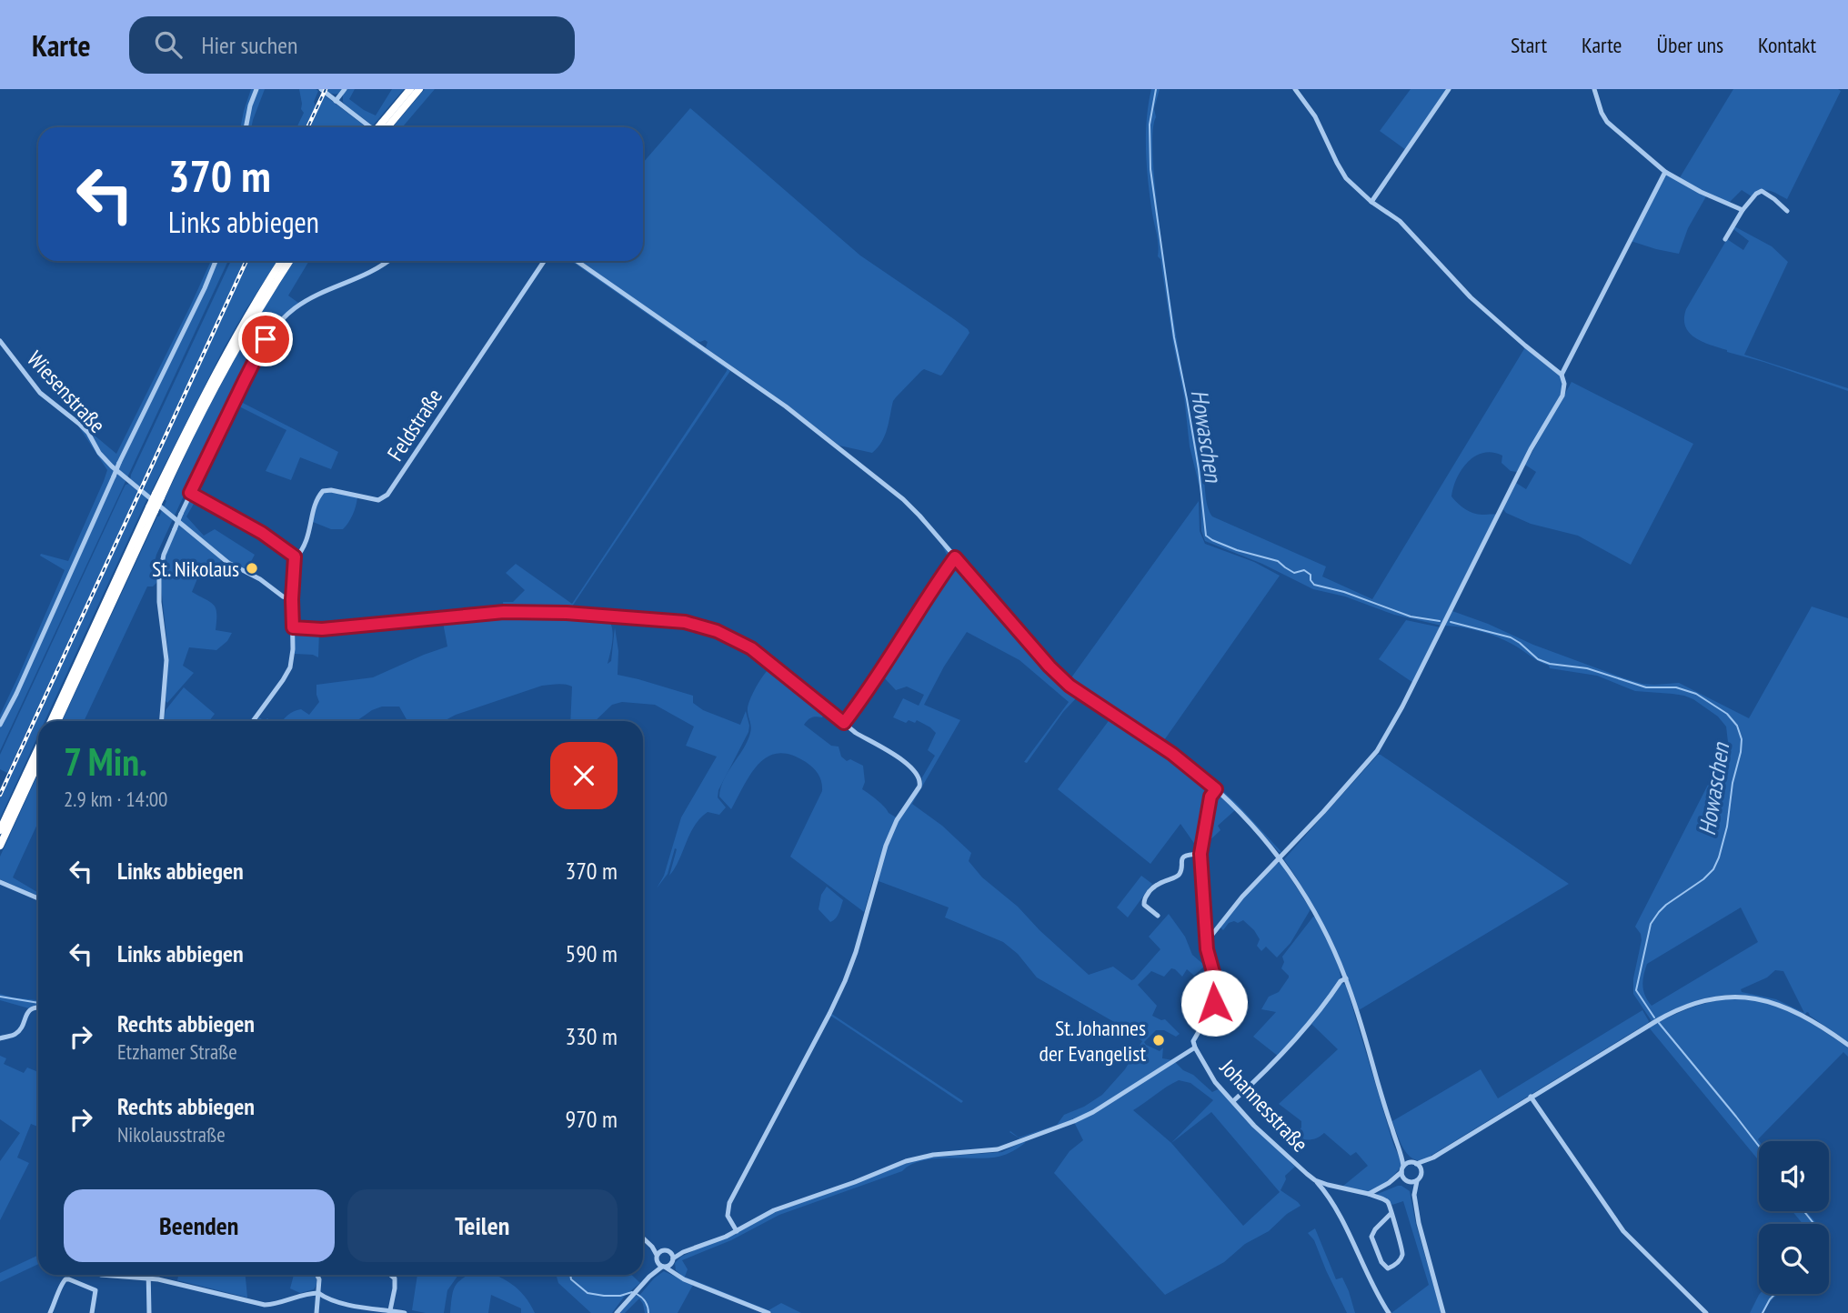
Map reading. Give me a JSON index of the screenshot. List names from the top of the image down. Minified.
{"streets":{"street":["Wiesenstraße","Feldstraße","Johannesstraße"]},"water":["Howaschen"],"places":["St. Nikolaus","St. Johannes der Evangelist"],"page":{"header":"Karte","search":"Hier suchen","nav":["Start","Karte","Über uns","Kontakt"],"turn":["370 m","Links abbiegen"],"heading":["7 Min.","2.9 km · 14:00"],"list":[{"name":"Links abbiegen","value":"370 m"},{"name":"Links abbiegen","value":"590 m"},{"name":"Rechts abbiegen","note":"Etzhamer Straße","value":"330 m"},{"name":"Rechts abbiegen","note":"Nikolausstraße","value":"970 m"}],"buttons":["Beenden","Teilen"]}}
